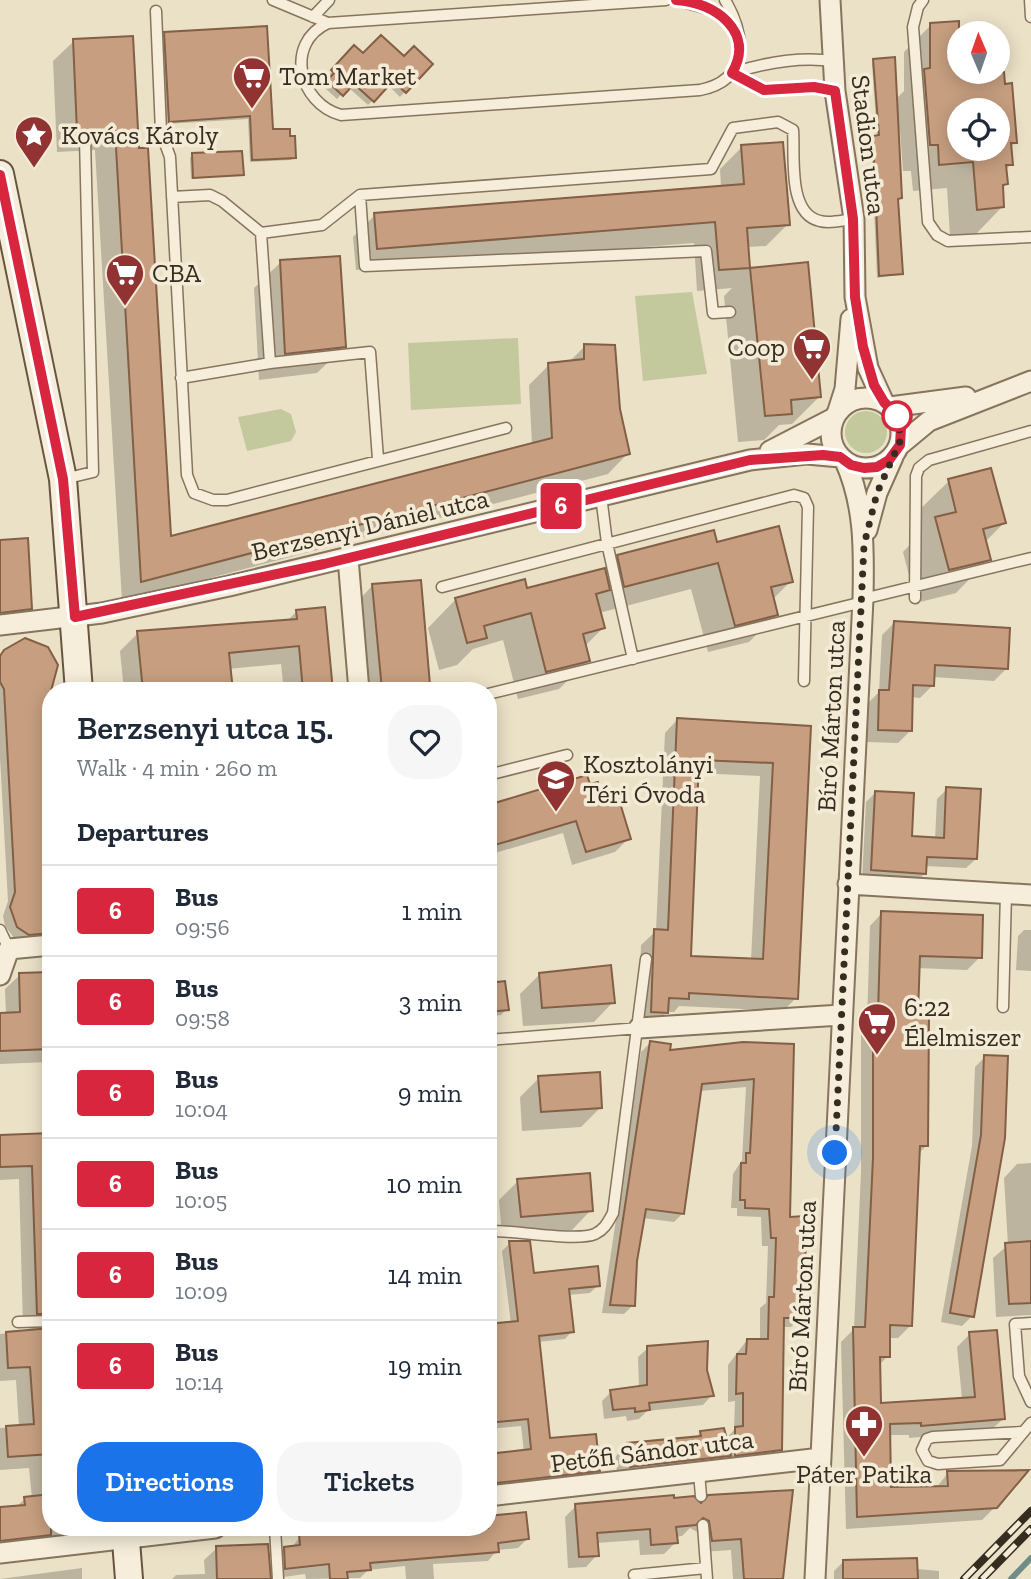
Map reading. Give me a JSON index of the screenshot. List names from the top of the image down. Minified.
{"streets":{"street":["Stadion utca","Berzsenyi Dániel utca","Bíró Márton utca","Petőfi Sándor utca"]},"crossings":[["Stadion utca","Berzsenyi Dániel utca"],["Stadion utca","Bíró Márton utca"],["Berzsenyi Dániel utca","Bíró Márton utca"],["Bíró Márton utca","Petőfi Sándor utca"]],"places":{"supermarket":["Tom Market","CBA","Coop","6:22 Élelmiszer"],"place":["Kovács Károly"],"school or university":["Kosztolányi Téri Óvoda"],"pharmacy":["Páter Patika"]},"lines":["bus line 6"],"north":"top","page":{"on_map":"6","heading":[["Berzsenyi utca 15.","Walk · 4 min · 260 m"],"Departures"],"list":[{"mark":"6","name":"Bus","note":"09:56","value":"1 min"},{"mark":"6","name":"Bus","note":"09:58","value":"3 min"},{"mark":"6","name":"Bus","note":"10:04","value":"9 min"},{"mark":"6","name":"Bus","note":"10:05","value":"10 min"},{"mark":"6","name":"Bus","note":"10:09","value":"14 min"},{"mark":"6","name":"Bus","note":"10:14","value":"19 min"}],"buttons":["Directions","Tickets"]}}
